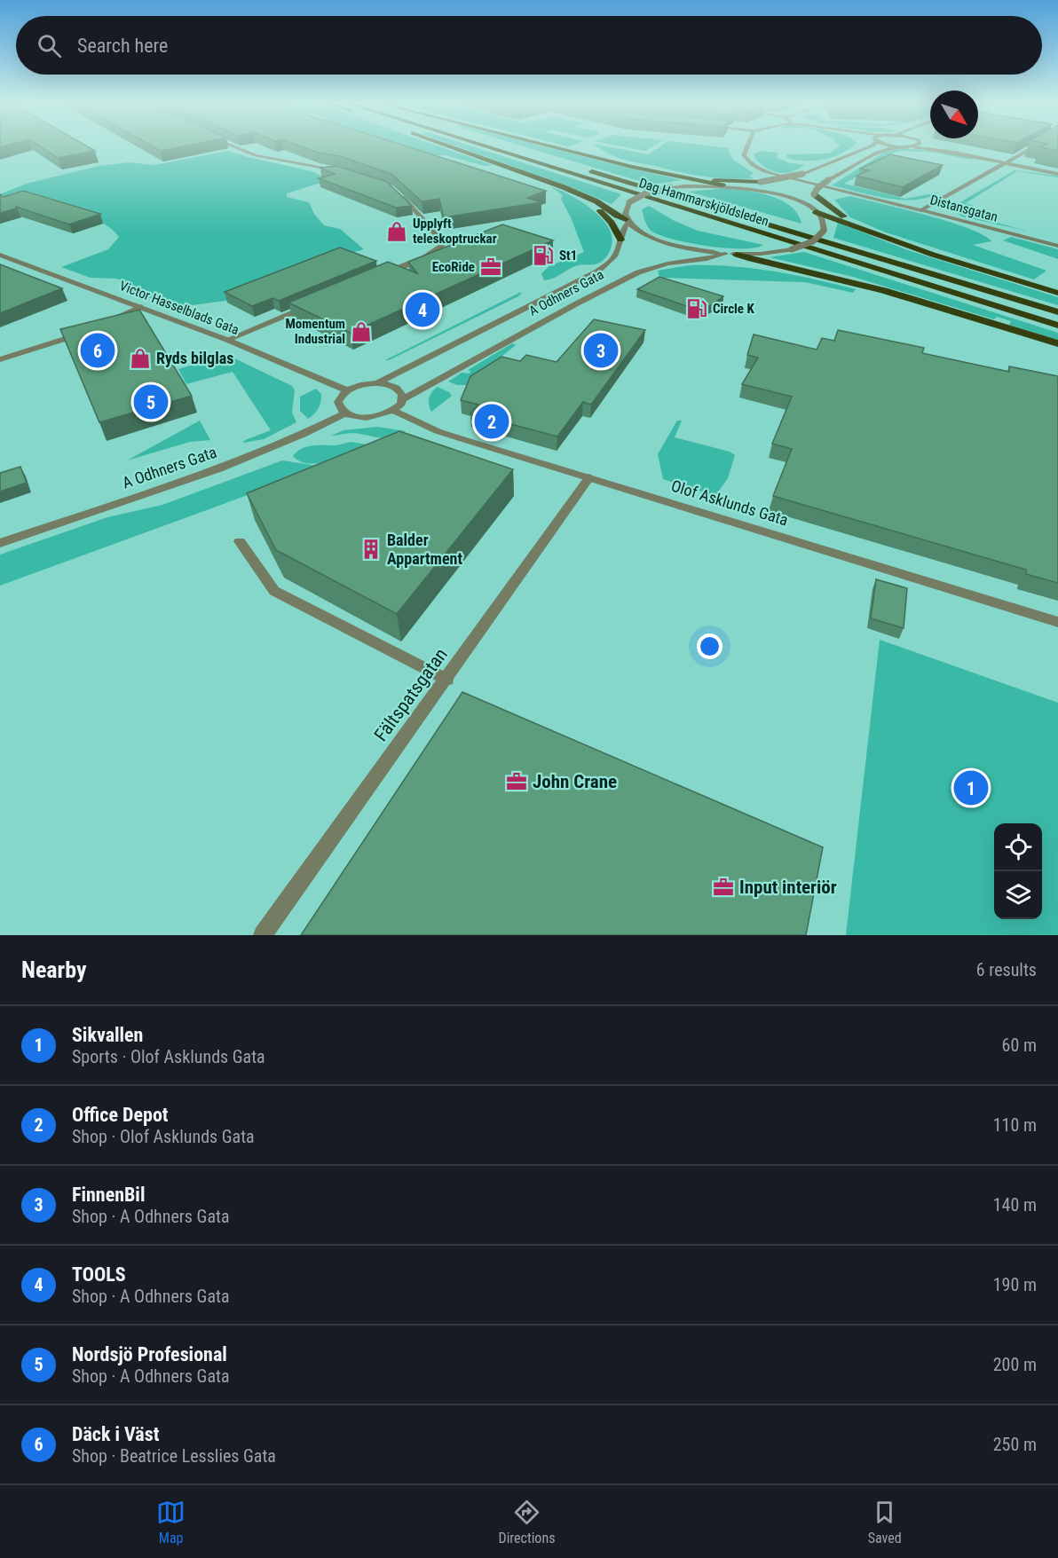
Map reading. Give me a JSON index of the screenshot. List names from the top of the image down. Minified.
{"streets":{"main road":["Dag Hammarskjöldsleden"],"street":["Distansgatan","A Odhners Gata","Victor Hasselblads Gata","Olof Asklunds Gata","Fältspatsgatan"]},"crossings":[["A Odhners Gata","Victor Hasselblads Gata"],["A Odhners Gata","Olof Asklunds Gata"],["Olof Asklunds Gata","Fältspatsgatan"]],"places":{"shop":["Upplyft teleskoptruckar","Momentum Industrial","Ryds bilglas"],"fuel station":["St1","Circle K"],"office":["EcoRide","John Crane","Input interiör"],"building":["Balder Appartment"]},"north":"bottom right","page":{"search":"Search here","pins":["4","3","6","5","2","1"],"heading":["Nearby","6 results"],"list":[{"mark":"1","name":"Sikvallen","note":"Sports · Olof Asklunds Gata","value":"60 m"},{"mark":"2","name":"Office Depot","note":"Shop · Olof Asklunds Gata","value":"110 m"},{"mark":"3","name":"FinnenBil","note":"Shop · A Odhners Gata","value":"140 m"},{"mark":"4","name":"TOOLS","note":"Shop · A Odhners Gata","value":"190 m"},{"mark":"5","name":"Nordsjö Profesional","note":"Shop · A Odhners Gata","value":"200 m"},{"mark":"6","name":"Däck i Väst","note":"Shop · Beatrice Lesslies Gata","value":"250 m"}],"nav":["Map","Directions","Saved"]}}
